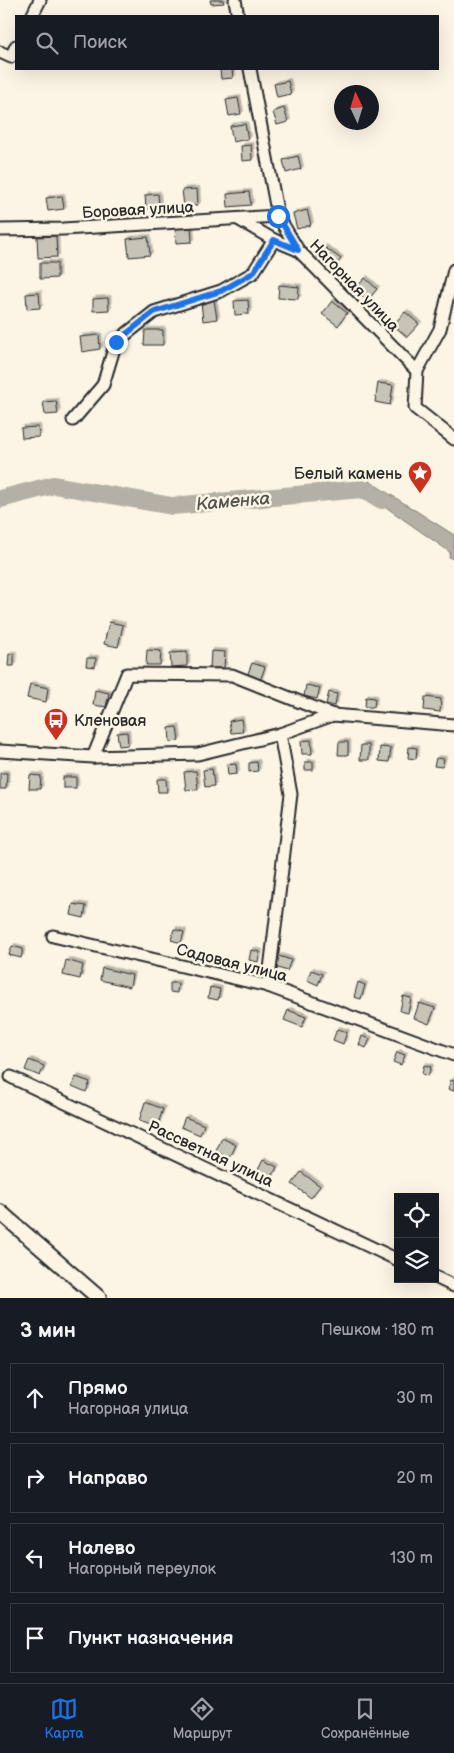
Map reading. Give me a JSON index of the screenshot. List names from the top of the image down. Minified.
{"streets":{"street":["Боровая улица","Нагорная улица","Садовая улица","Рассветная улица"]},"crossings":[["Боровая улица","Нагорная улица"]],"water":["Каменка"],"places":{"place":["Белый камень"],"bus stop":["Кленовая"]},"north":"top","page":{"search":"Поиск","heading":["3 мин","Пешком · 180 m"],"list":[["Прямо","Нагорная улица","30 m"],["Направо","20 m"],["Налево","Нагорный переулок","130 m"],"Пункт назначения"],"nav":["Карта","Маршрут","Сохранённые"]}}
